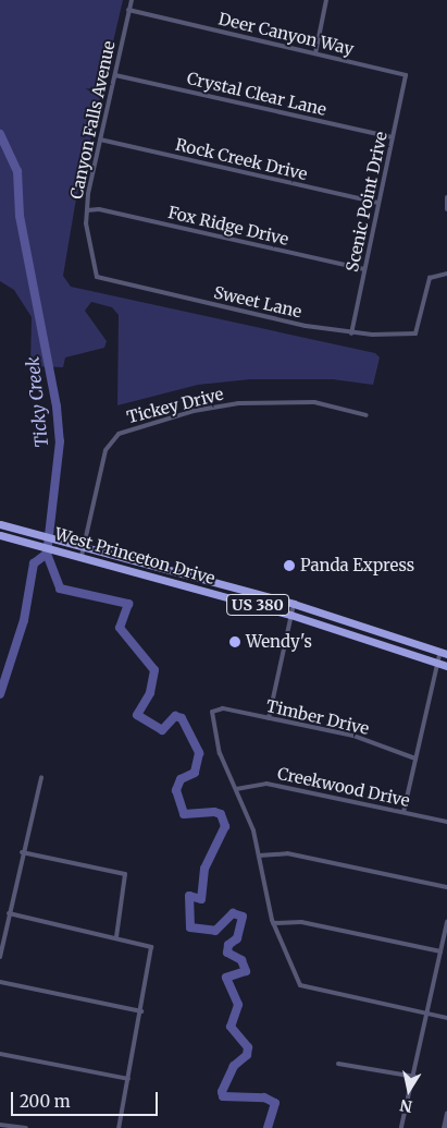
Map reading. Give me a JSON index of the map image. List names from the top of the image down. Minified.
{"streets":{"highway":["West Princeton Drive","US 380"],"street":["Deer Canyon Way","Crystal Clear Lane","Canyon Falls Avenue","Rock Creek Drive","Scenic Point Drive","Fox Ridge Drive","Sweet Lane","Tickey Drive","Timber Drive","Creekwood Drive"]},"crossings":[["Deer Canyon Way","Canyon Falls Avenue"],["Deer Canyon Way","Scenic Point Drive"],["Crystal Clear Lane","Canyon Falls Avenue"],["Crystal Clear Lane","Scenic Point Drive"],["Canyon Falls Avenue","Rock Creek Drive"],["Canyon Falls Avenue","Fox Ridge Drive"],["Canyon Falls Avenue","Sweet Lane"],["Rock Creek Drive","Scenic Point Drive"],["Scenic Point Drive","Fox Ridge Drive"],["Scenic Point Drive","Sweet Lane"],["Tickey Drive","West Princeton Drive"],["Timber Drive","Creekwood Drive"]],"water":["Ticky Creek"],"places":["Panda Express","Wendy's"],"scale_bar":"200 m","north":"bottom"}
